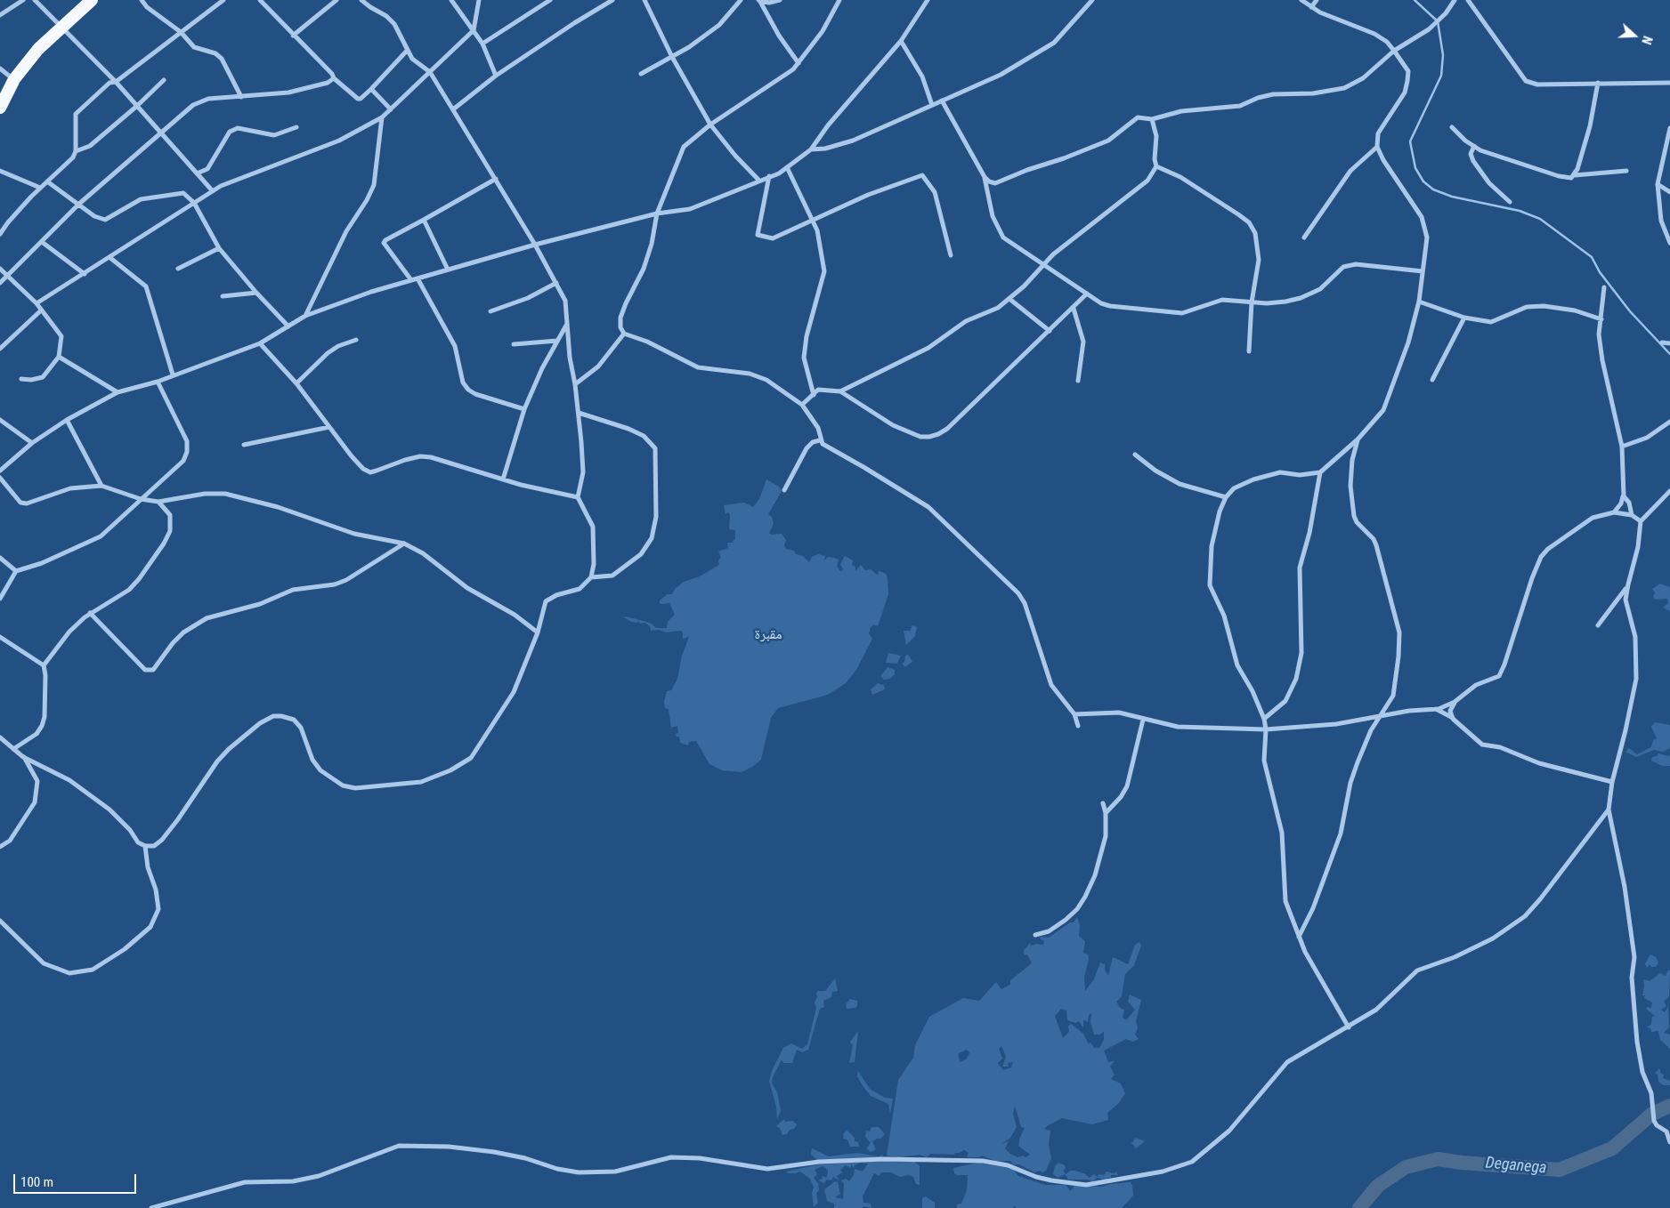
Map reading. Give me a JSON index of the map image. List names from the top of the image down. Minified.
{"water":["Deganega"],"parks":["مقبرة"],"scale_bar":"100 m","north":"right"}
